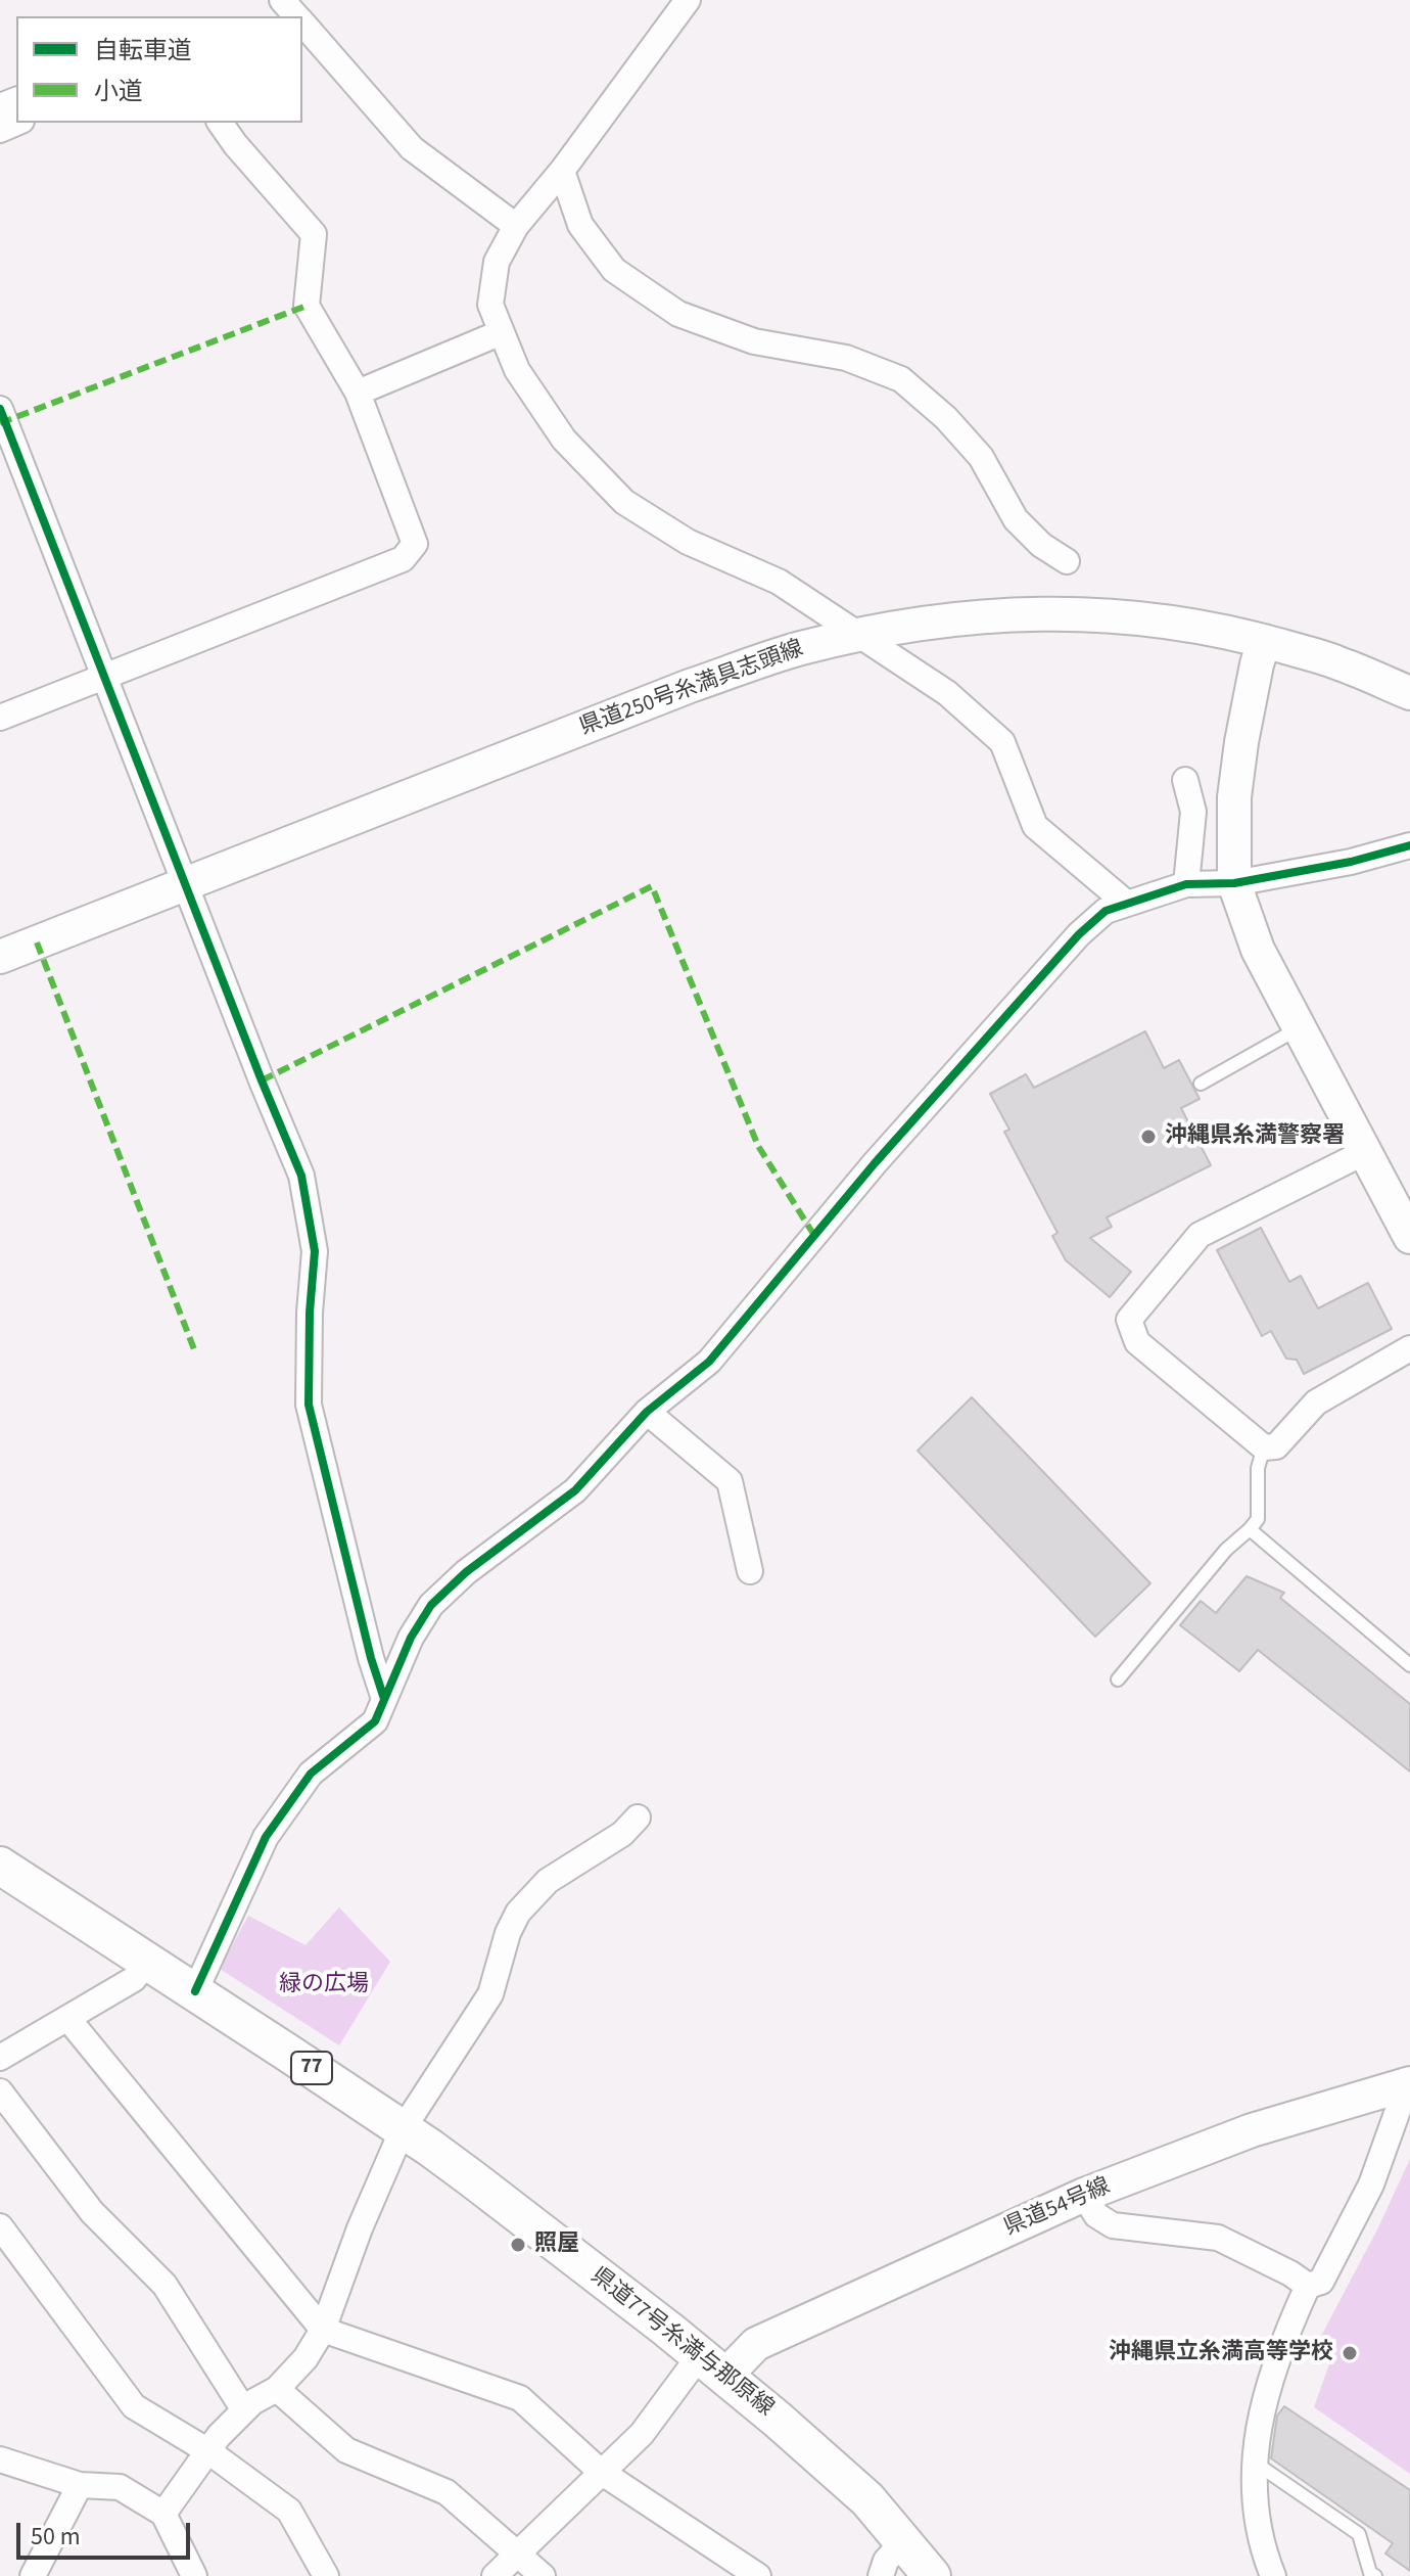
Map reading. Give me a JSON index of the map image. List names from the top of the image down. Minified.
{"streets":{"main road":["県道250号糸満具志頭線","77","県道54号線","県道77号糸満与那原線"]},"crossings":[["県道54号線","県道77号糸満与那原線"]],"parks":["緑の広場"],"places":["沖縄県糸満警察署","照屋","沖縄県立糸満高等学校"],"legend":["自転車道","小道"],"scale_bar":"50 m"}
